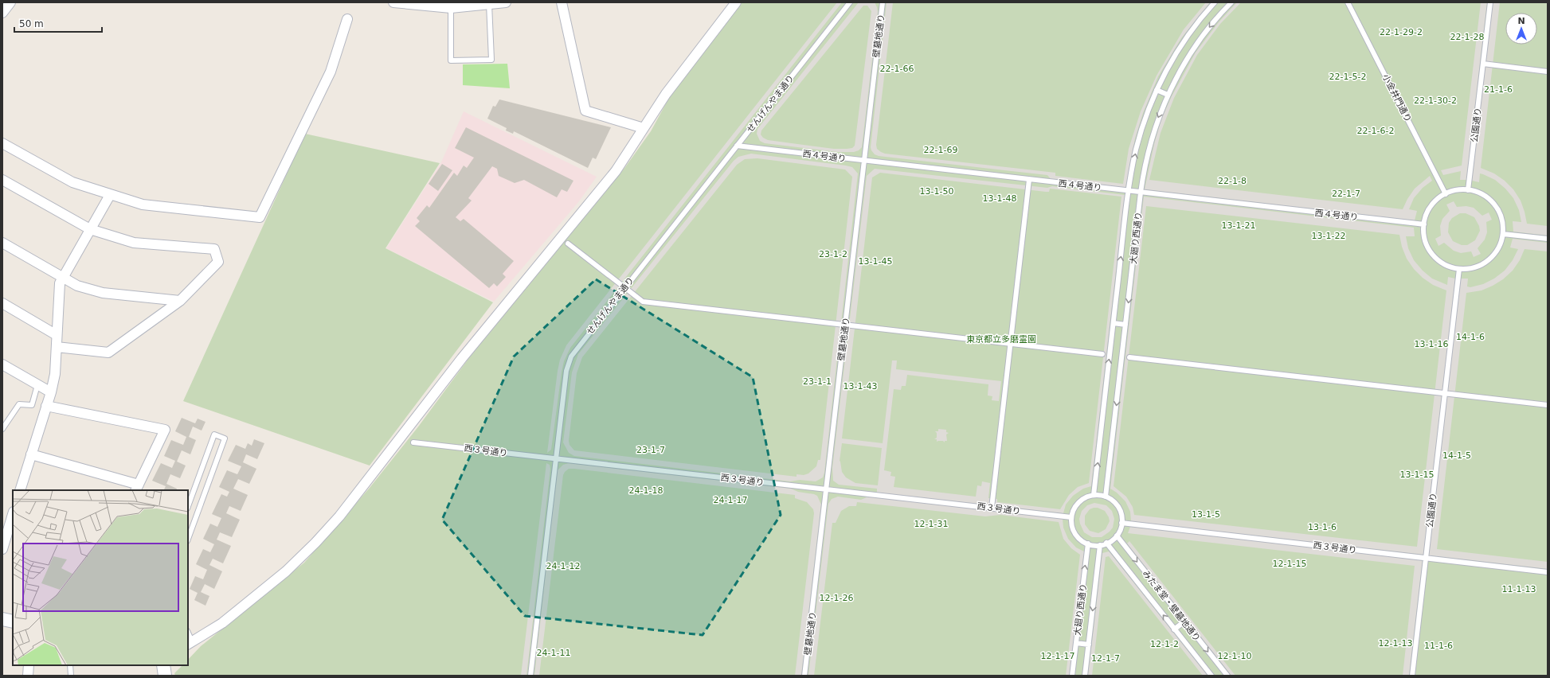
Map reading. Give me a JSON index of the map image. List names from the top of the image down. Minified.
{"streets":{"lane":["壁墓地通り","小金井門通り","せんげんやま通り","公園通り","西４号通り","大廻り西通り","西３号通り","みたま堂・壁墓地通り"]},"crossings":[["壁墓地通り","西４号通り"],["壁墓地通り","西３号通り"],["小金井門通り","公園通り"],["小金井門通り","西４号通り"],["せんげんやま通り","西４号通り"],["せんげんやま通り","西３号通り"],["公園通り","西４号通り"],["公園通り","西３号通り"],["西４号通り","大廻り西通り"],["大廻り西通り","西３号通り"],["大廻り西通り","みたま堂・壁墓地通り"],["西３号通り","みたま堂・壁墓地通り"]],"parks":["22-1-29-2","22-1-28","22-1-66","22-1-5-2","21-1-6","22-1-30-2","22-1-6-2","22-1-69","22-1-8","13-1-50","22-1-7","13-1-48","13-1-21","13-1-22","23-1-2","13-1-45","14-1-6","東京都立多磨霊園","13-1-16","23-1-1","13-1-43","23-1-7","14-1-5","13-1-15","24-1-18","24-1-17","13-1-5","12-1-31","13-1-6","12-1-15","24-1-12","11-1-13","12-1-26","12-1-13","12-1-2","11-1-6","24-1-11","12-1-17","12-1-10","12-1-7"],"scale_bar":"50 m","north":"top"}
